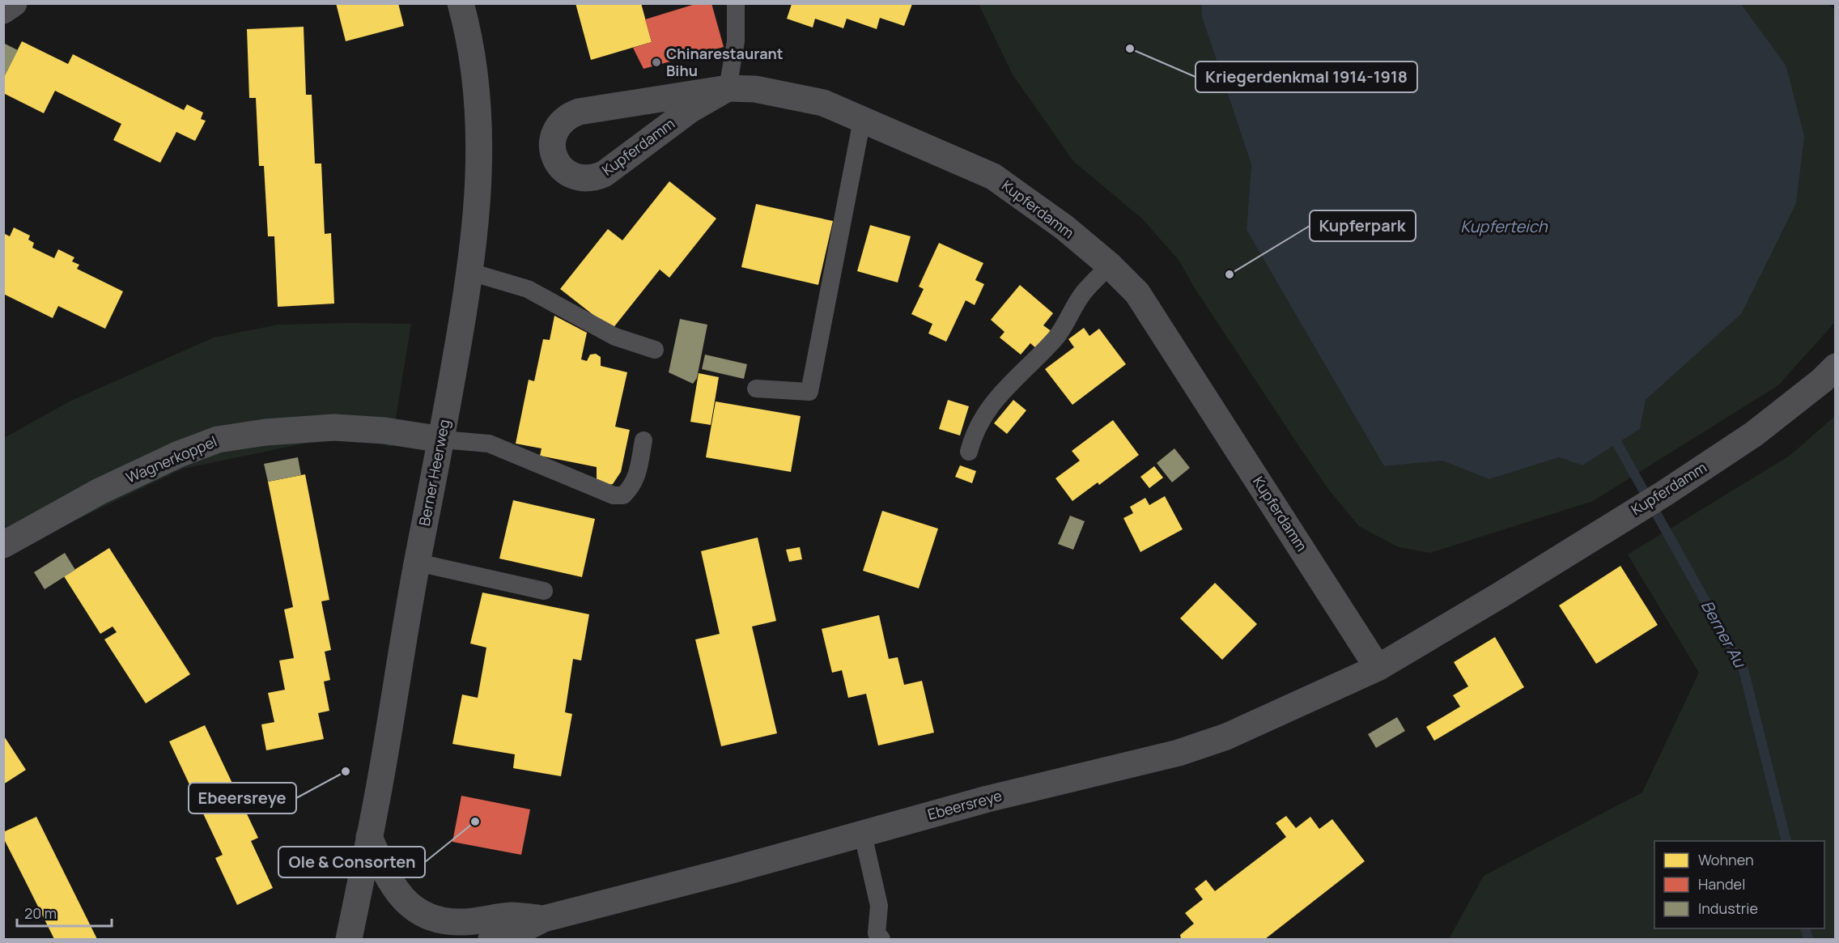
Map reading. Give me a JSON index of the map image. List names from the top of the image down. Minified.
{"streets":{"street":["Kupferdamm","Wagnerkoppel","Berner Heerweg","Ebeersreye"]},"crossings":[["Kupferdamm","Ebeersreye"],["Wagnerkoppel","Berner Heerweg"],["Berner Heerweg","Ebeersreye"]],"water":["Kupferteich","Berner Au"],"places":["Kriegerdenkmal 1914-1918","Chinarestaurant Bihu","Kupferpark","Ebeersreye","Ole & Consorten"],"legend":["Wohnen","Handel","Industrie"],"scale_bar":"20 m"}
